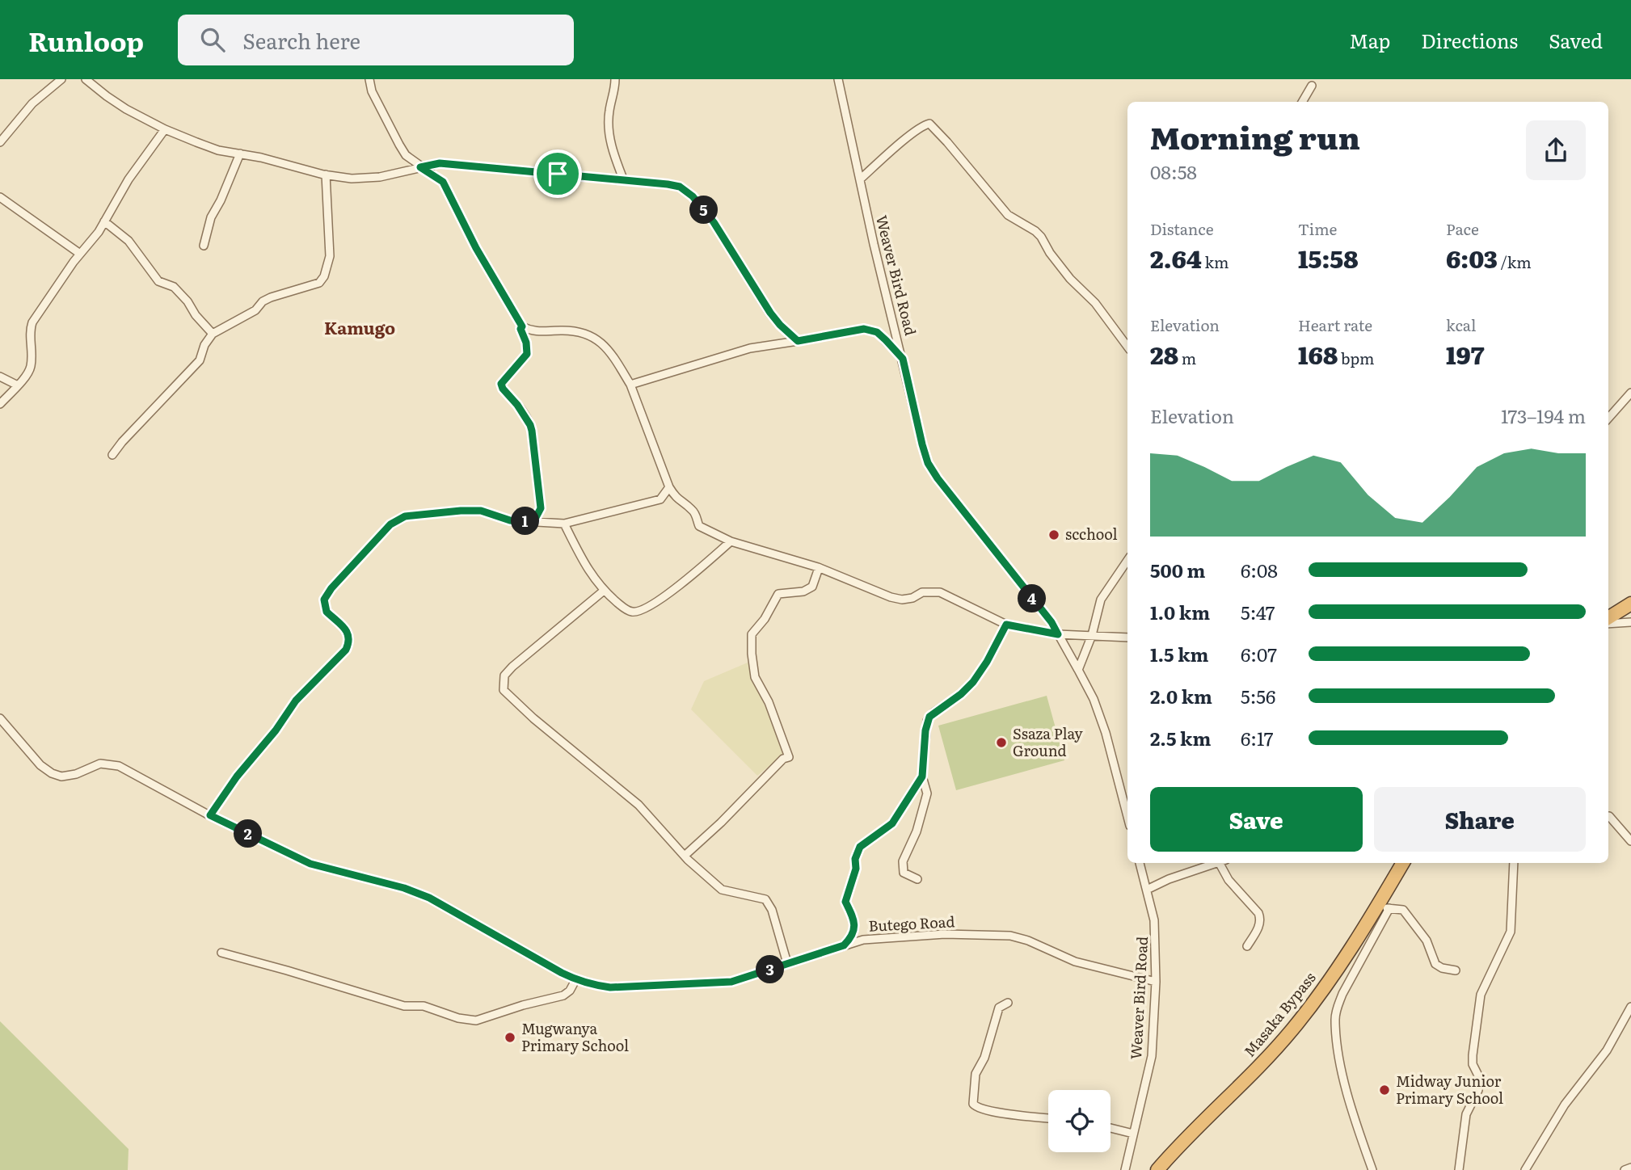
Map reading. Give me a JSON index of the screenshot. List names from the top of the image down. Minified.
{"streets":{"highway":["Masaka Bypass"],"street":["Weaver Bird Road","Butego Road"]},"crossings":[["Weaver Bird Road","Butego Road"]],"districts":["Kamugo"],"places":["scchool","Ssaza Play Ground","Mugwanya Primary School","Midway Junior Primary School"],"page":{"header":"Runloop","search":"Search here","nav":["Map","Directions","Saved"],"heading":["Morning run","08:58"],"pins":["5","1","4","2","3"],"stats":[["Distance","2.64 km"],["Time","15:58"],["Pace","6:03 /km"],["Elevation","28 m"],["Heart rate","168 bpm"],["kcal","197"]],"chart":["Elevation","173–194 m"],"list":[{"name":"500 m","note":"6:08"},{"name":"1.0 km","note":"5:47"},{"name":"1.5 km","note":"6:07"},{"name":"2.0 km","note":"5:56"},{"name":"2.5 km","note":"6:17"}],"buttons":["Save","Share"]}}
